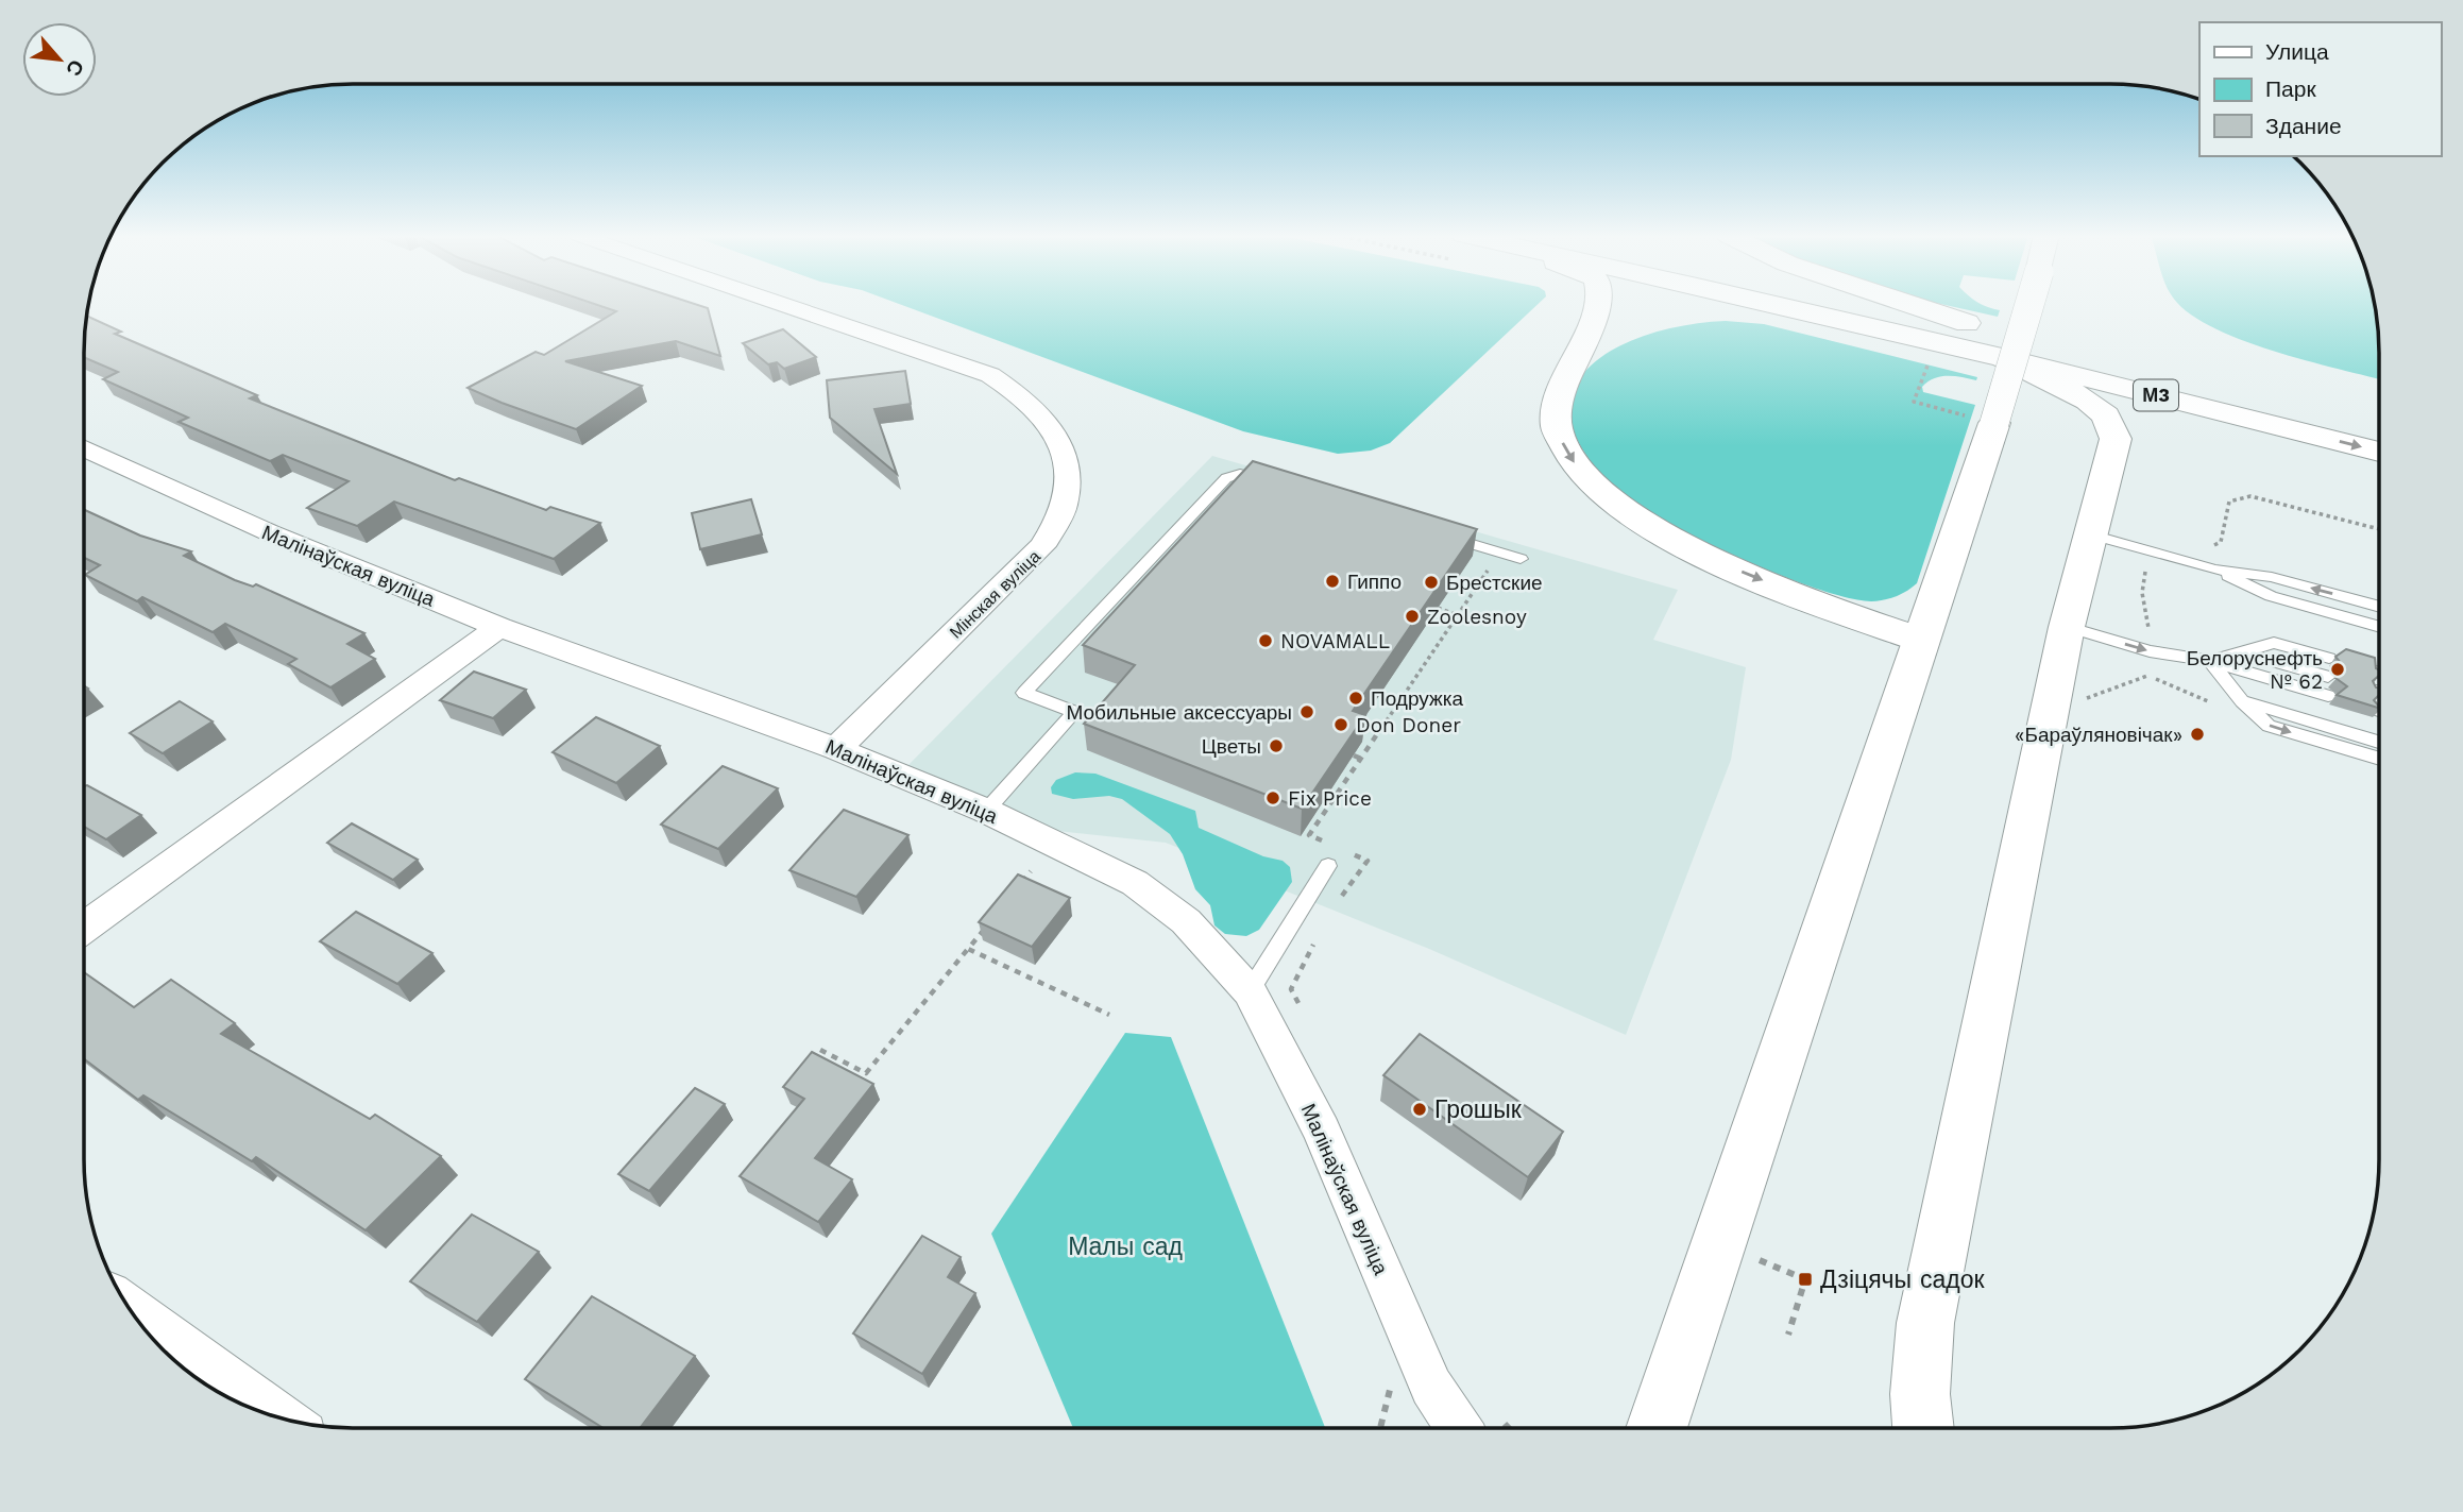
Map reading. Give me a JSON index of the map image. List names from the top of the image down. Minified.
{"streets":{"main road":["М3"],"street":["Малінаўская вуліца","Мінская вуліца"]},"crossings":[["Малінаўская вуліца","Мінская вуліца"]],"parks":["Малы сад"],"places":{"other":["Гиппо","Брестские","Zoolesnoy","NOVAMALL","Белоруснефть № 62","Подружка","Мобильные аксессуары","Don Doner","«Бараўляновічак»","Цветы","Fix Price","Грошык"],"transit":["Дзіцячы садок"]},"legend":["Улица","Парк","Здание"],"north":"bottom right"}
